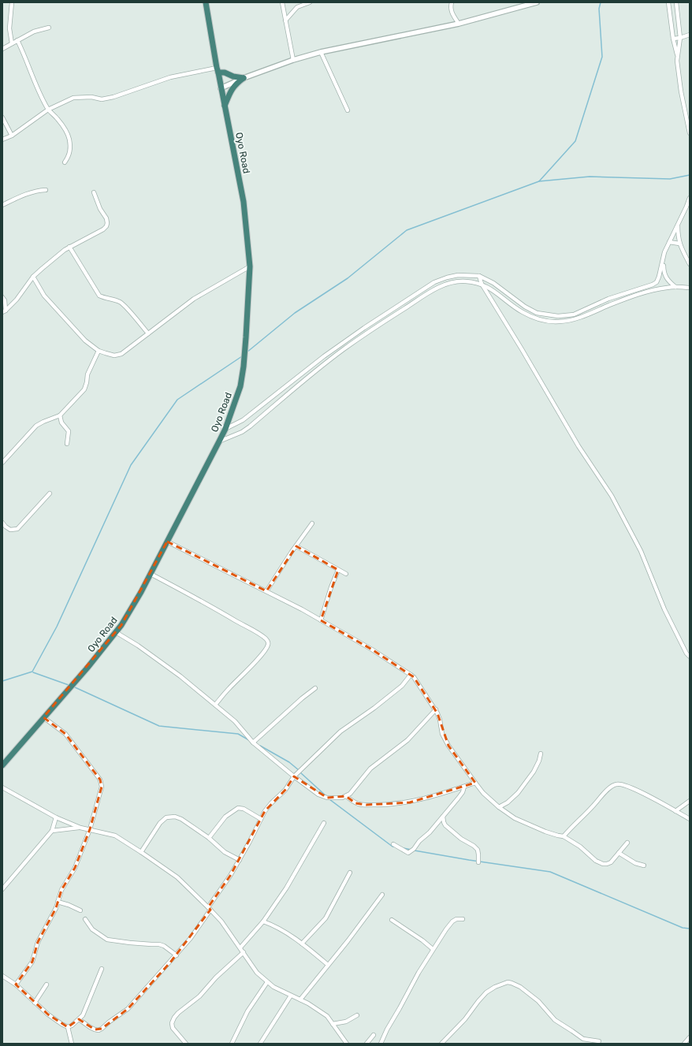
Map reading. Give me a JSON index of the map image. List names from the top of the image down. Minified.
{"streets":{"highway":["Oyo Road"]}}
